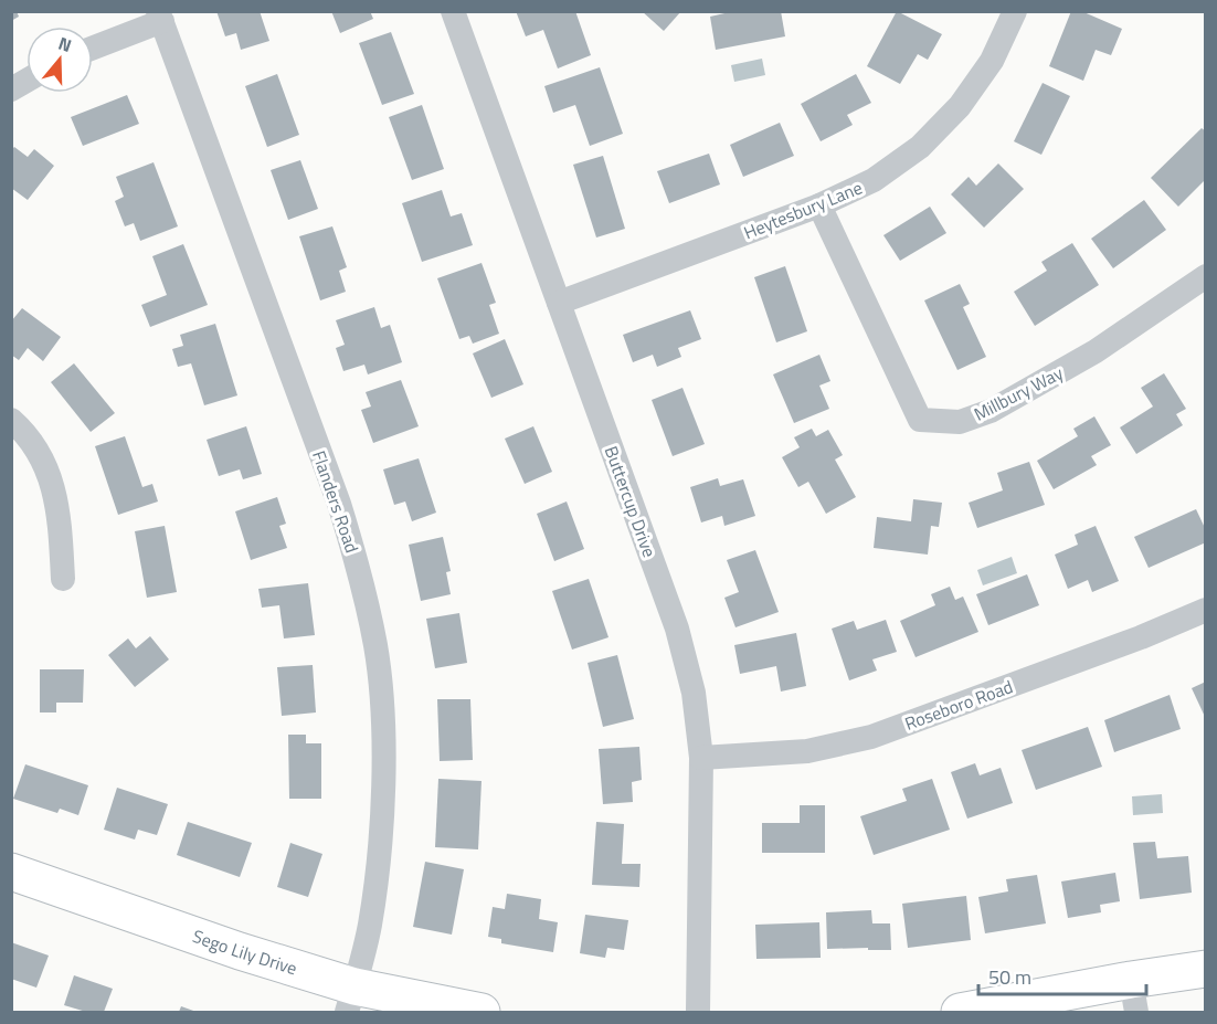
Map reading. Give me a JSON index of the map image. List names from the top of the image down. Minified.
{"streets":{"street":["Heytesbury Lane","Millbury Way","Flanders Road","Buttercup Drive","Roseboro Road","Sego Lily Drive"]},"crossings":[["Heytesbury Lane","Millbury Way"],["Heytesbury Lane","Buttercup Drive"],["Flanders Road","Sego Lily Drive"],["Buttercup Drive","Roseboro Road"]],"scale_bar":"50 m","north":"top"}
